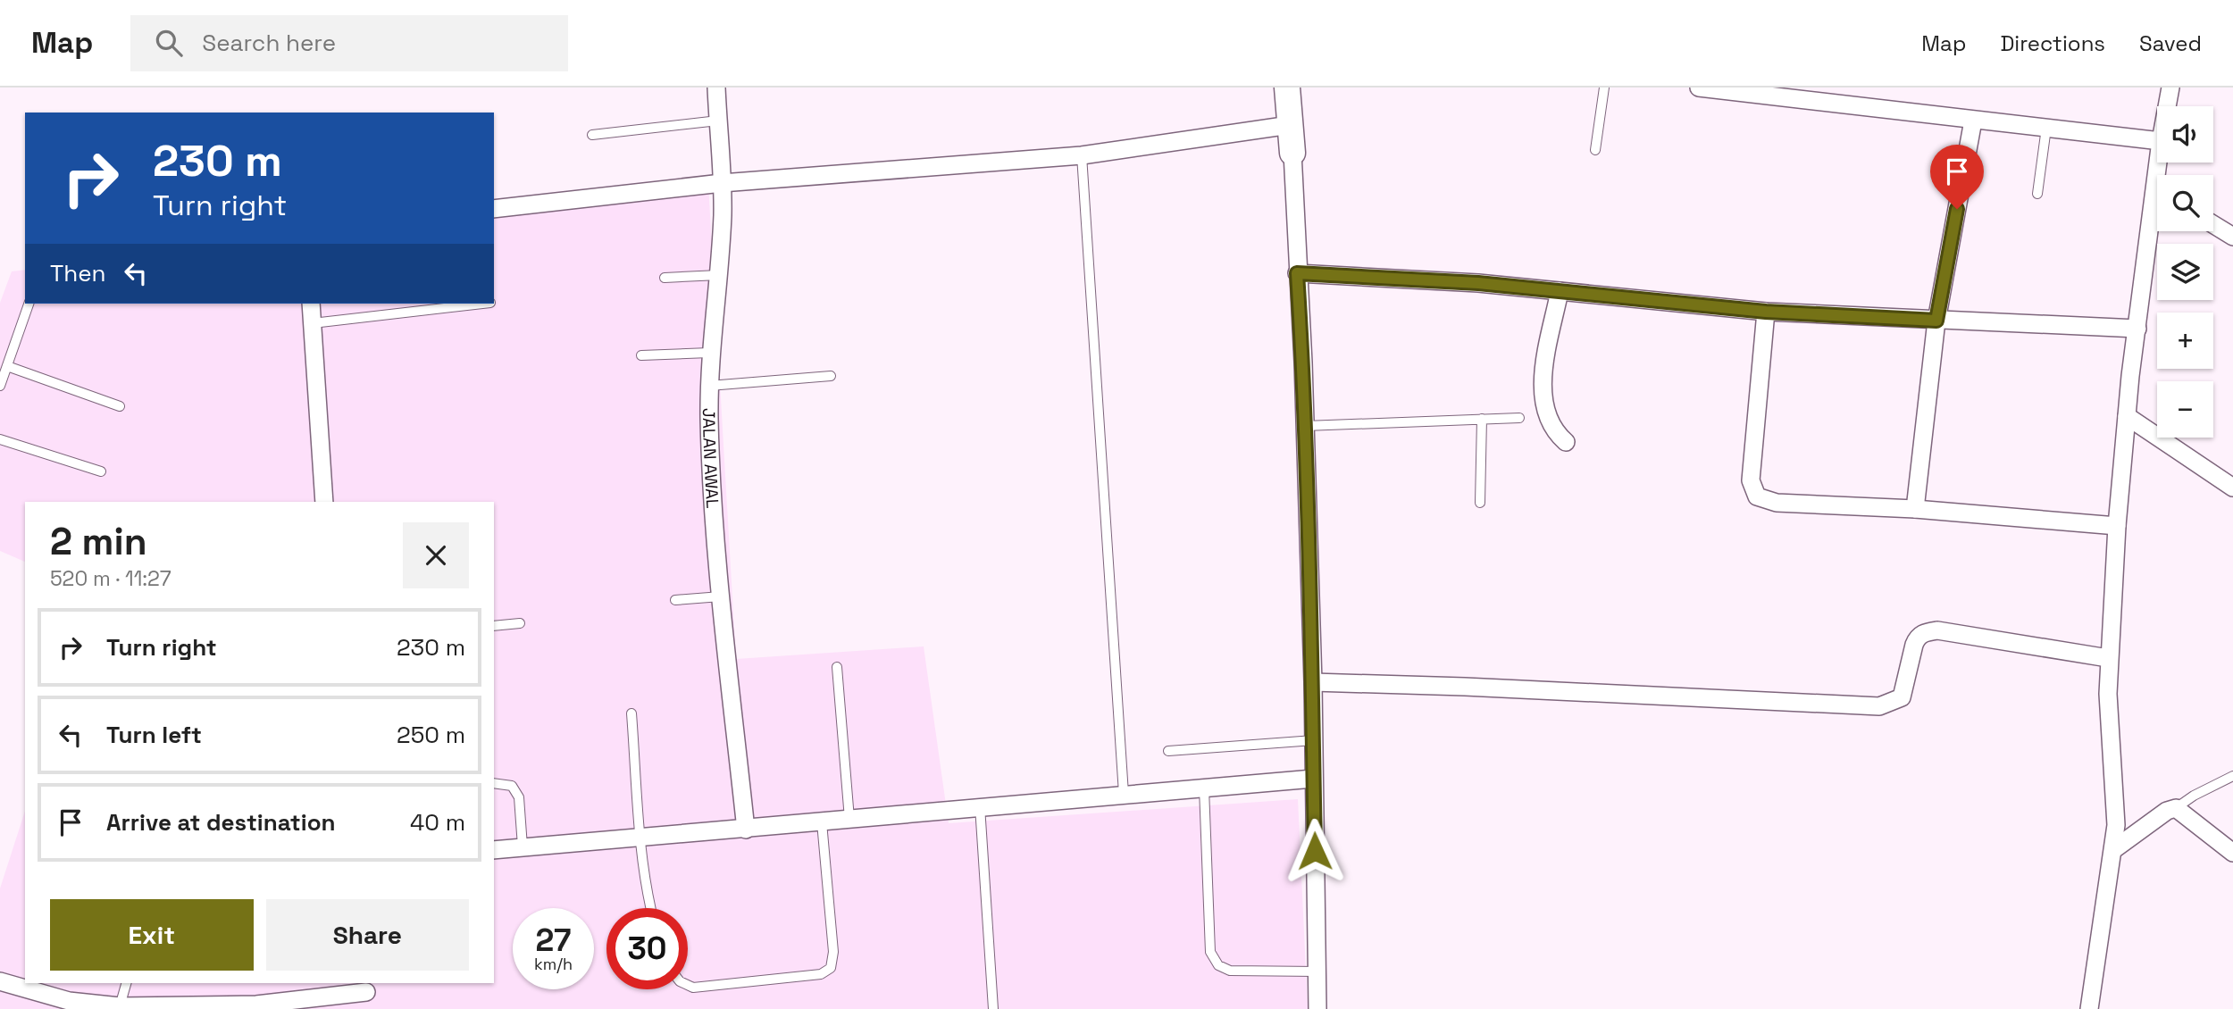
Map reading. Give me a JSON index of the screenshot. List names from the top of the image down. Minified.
{"streets":{"street":["JALAN AWAL"]},"page":{"header":"Map","search":"Search here","nav":["Map","Directions","Saved"],"map_buttons":["+","−"],"turn":["230 m","Turn right"],"then":"Then","heading":["2 min","520 m · 11:27"],"list":[{"name":"Turn right","value":"230 m"},{"name":"Turn left","value":"250 m"},{"name":"Arrive at destination","value":"40 m"}],"buttons":["Exit","Share"],"speed":"27 km/h","limit":"30"}}
